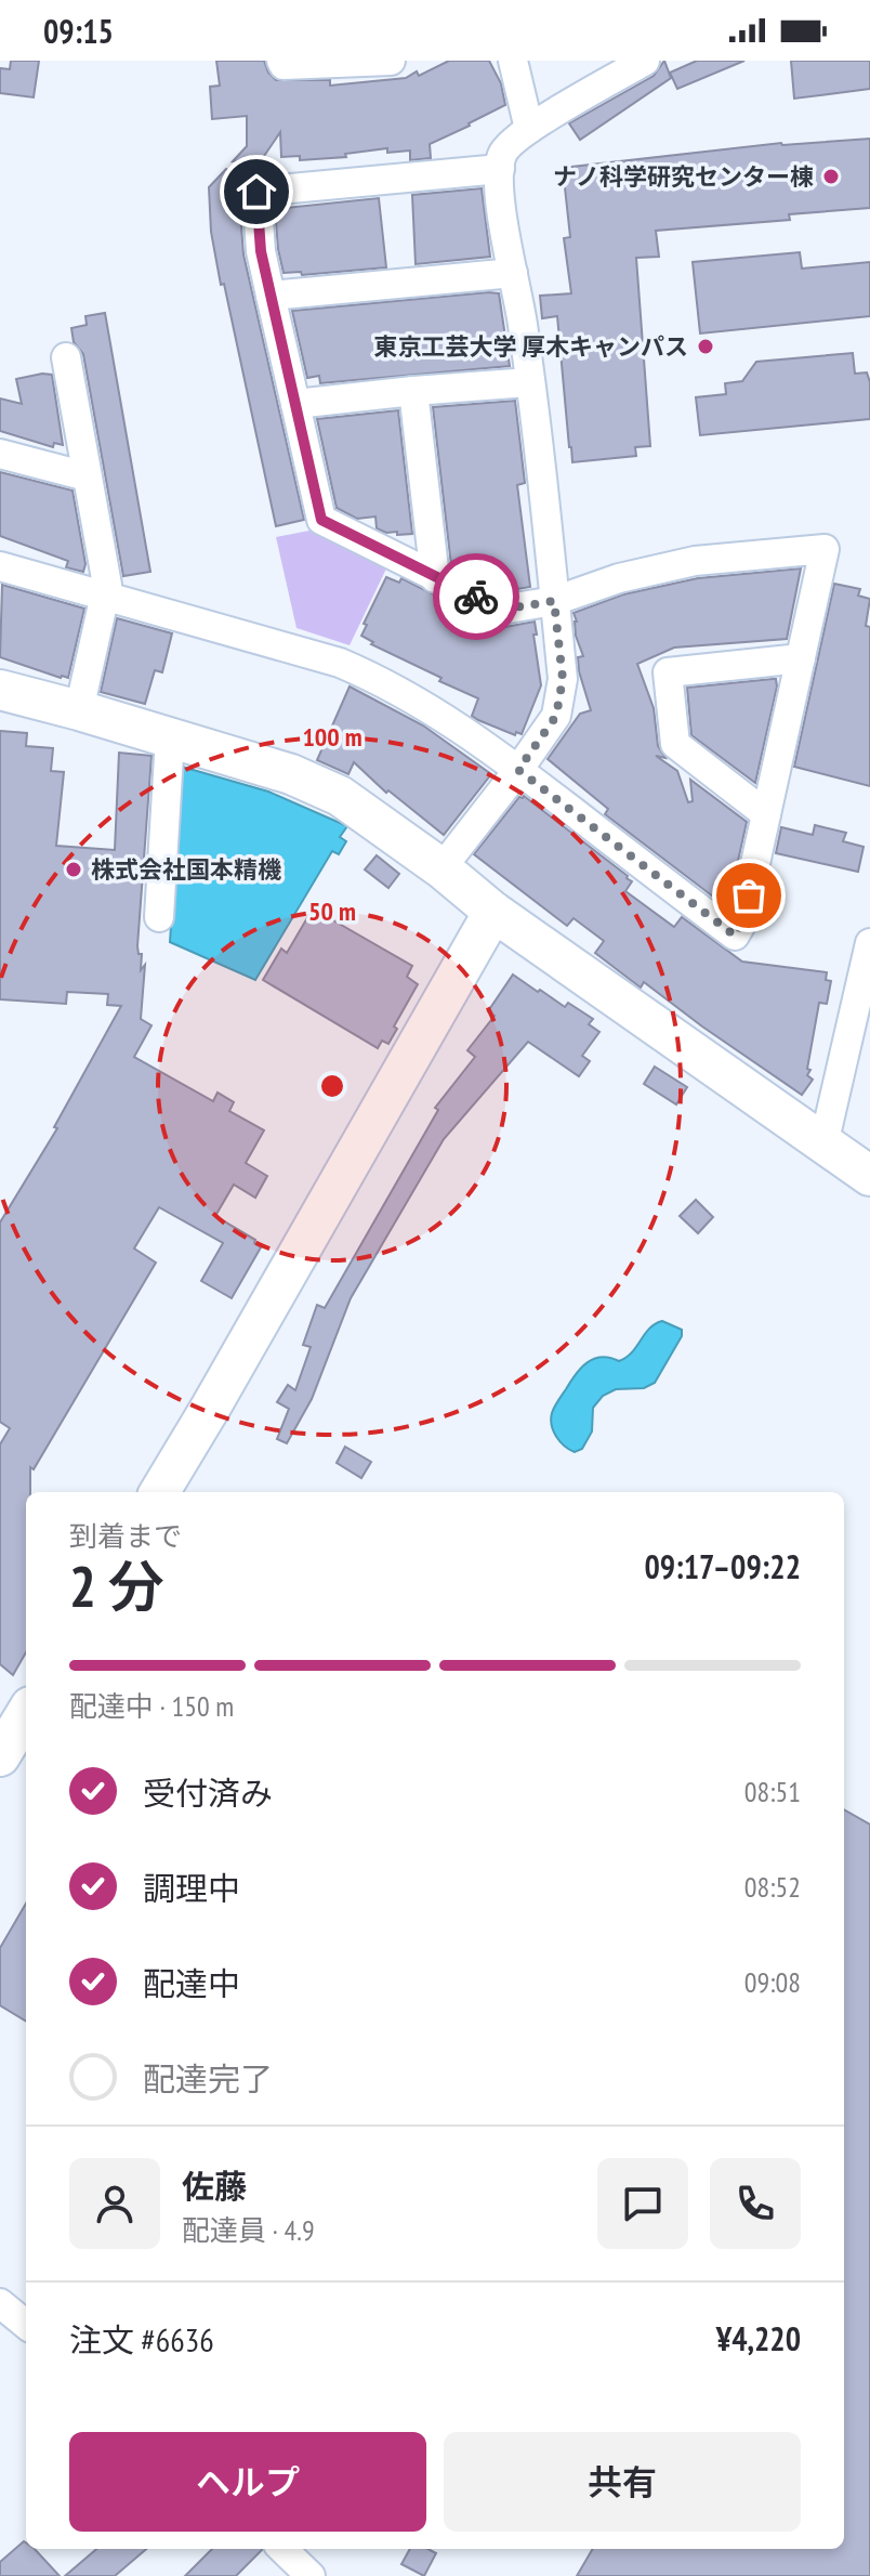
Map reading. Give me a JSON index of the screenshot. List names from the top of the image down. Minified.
{"places":["ナノ科学研究センター棟","東京工芸大学 厚木キャンパス","株式会社国本精機"],"page":{"status":"09:15","heading":["2 分","到着まで","09:17–09:22"],"panel":["佐藤","配達員 · 4.9","注文 #6636","¥4,220"],"bar":"配達中 · 150 m","list":[["受付済み","08:51"],["調理中","08:52"],["配達中","09:08"],"配達完了"],"buttons":["ヘルプ","共有"]},"rings":["100 m","50 m"]}
